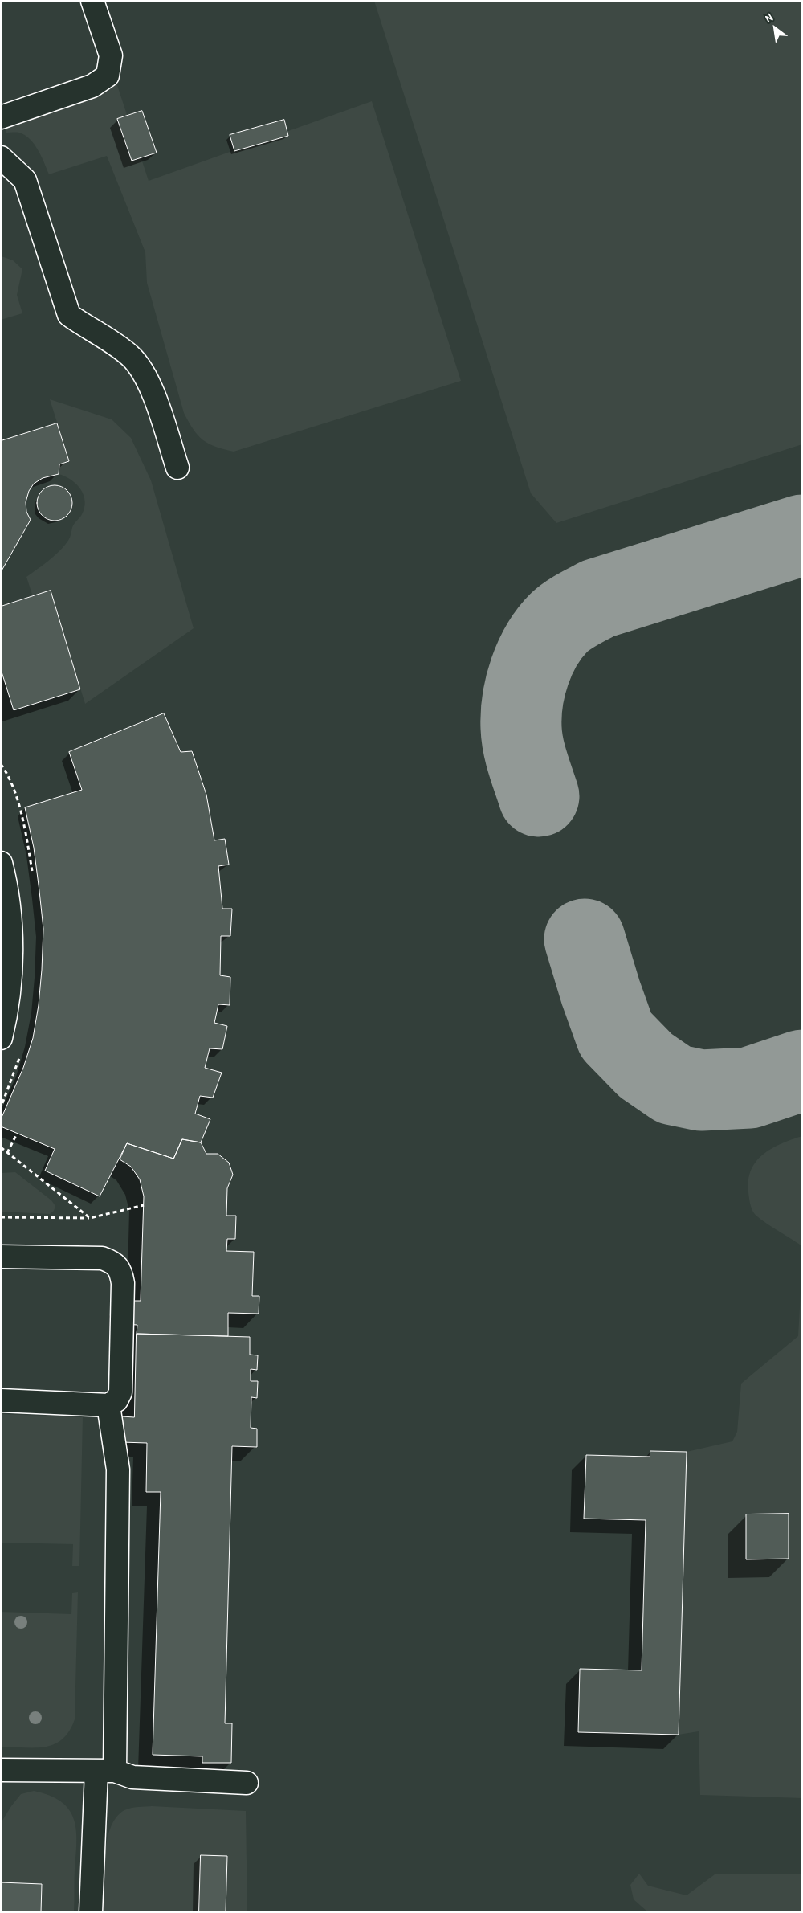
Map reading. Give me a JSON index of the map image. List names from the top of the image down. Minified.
{"north":"top left"}
